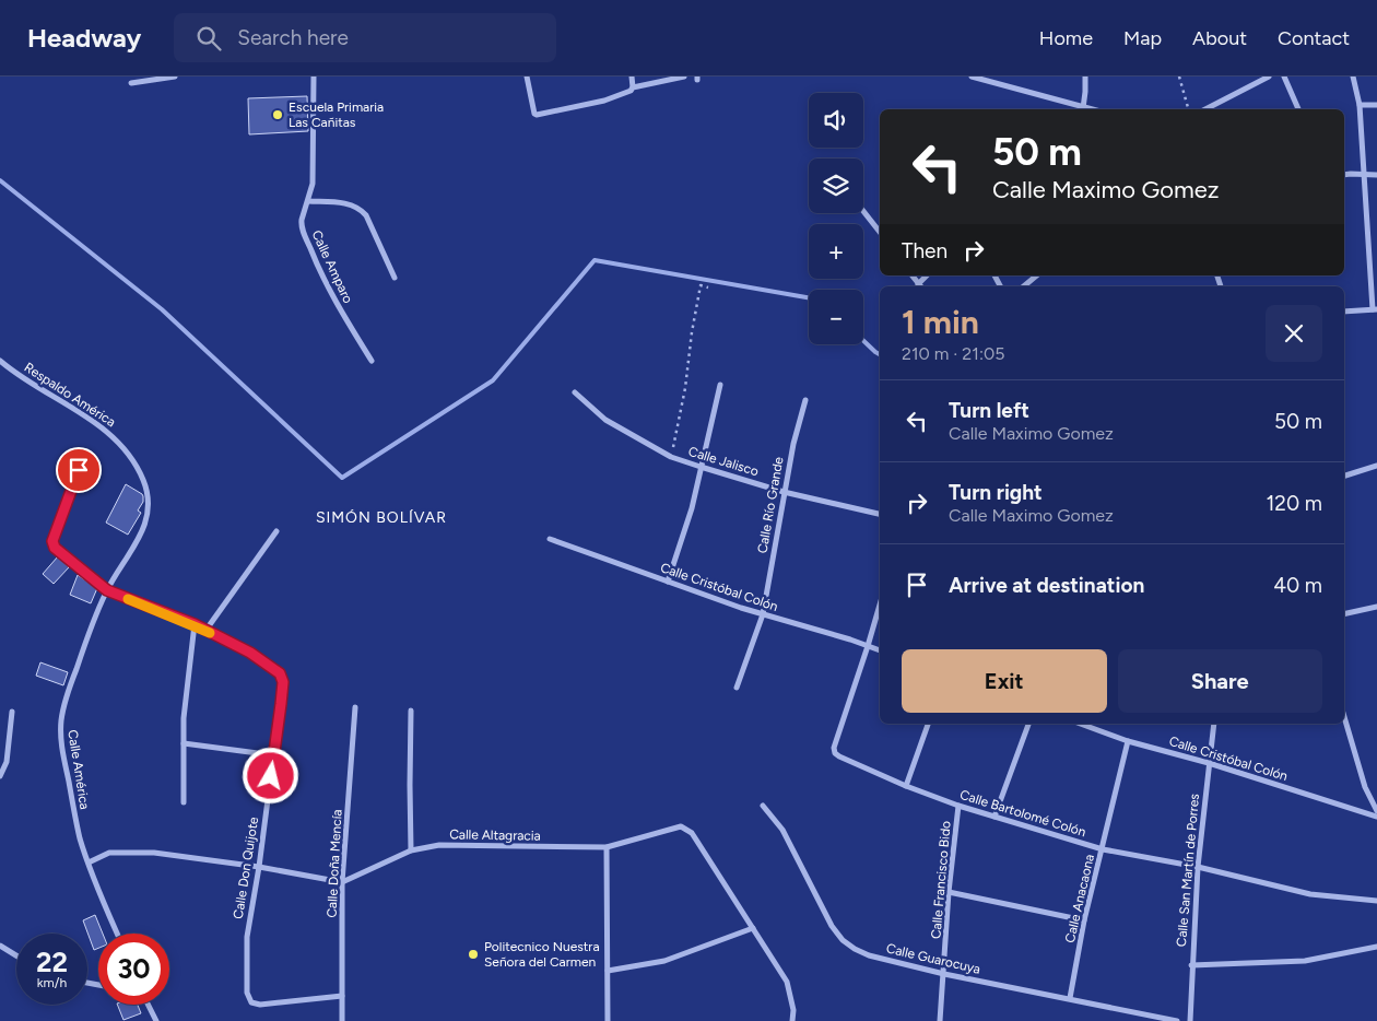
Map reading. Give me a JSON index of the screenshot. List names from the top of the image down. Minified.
{"streets":{"street":["Calle Amparo","Respaldo América","Calle Jalisco","Calle Río Grande","Calle Cristóbal Colón","Calle América","Calle Bartolomé Colón","Calle Altagracia","Calle Doña Mencía","Calle Don Quijote","Calle San Martín de Porres","Calle Francisco Bido","Calle Anacaona","Calle Guarocuya"]},"crossings":[["Respaldo América","Calle América"],["Calle Jalisco","Calle Río Grande"],["Calle Río Grande","Calle Cristóbal Colón"],["Calle Cristóbal Colón","Calle Bartolomé Colón"],["Calle Cristóbal Colón","Calle San Martín de Porres"],["Calle Cristóbal Colón","Calle Anacaona"],["Calle Bartolomé Colón","Calle San Martín de Porres"],["Calle Bartolomé Colón","Calle Francisco Bido"],["Calle Bartolomé Colón","Calle Anacaona"],["Calle Altagracia","Calle Doña Mencía"],["Calle Doña Mencía","Calle Don Quijote"],["Calle Francisco Bido","Calle Guarocuya"],["Calle Anacaona","Calle Guarocuya"]],"districts":["SIMÓN BOLÍVAR"],"places":["Escuela Primaria Las Cañitas","Politecnico Nuestra Señora del Carmen"],"page":{"header":"Headway","search":"Search here","nav":["Home","Map","About","Contact"],"map_buttons":["+","−"],"turn":["50 m","Calle Maximo Gomez"],"then":"Then","heading":["1 min","210 m · 21:05"],"list":[{"name":"Turn left","note":"Calle Maximo Gomez","value":"50 m"},{"name":"Turn right","note":"Calle Maximo Gomez","value":"120 m"},{"name":"Arrive at destination","value":"40 m"}],"buttons":["Exit","Share"],"speed":"22 km/h","limit":"30"}}
